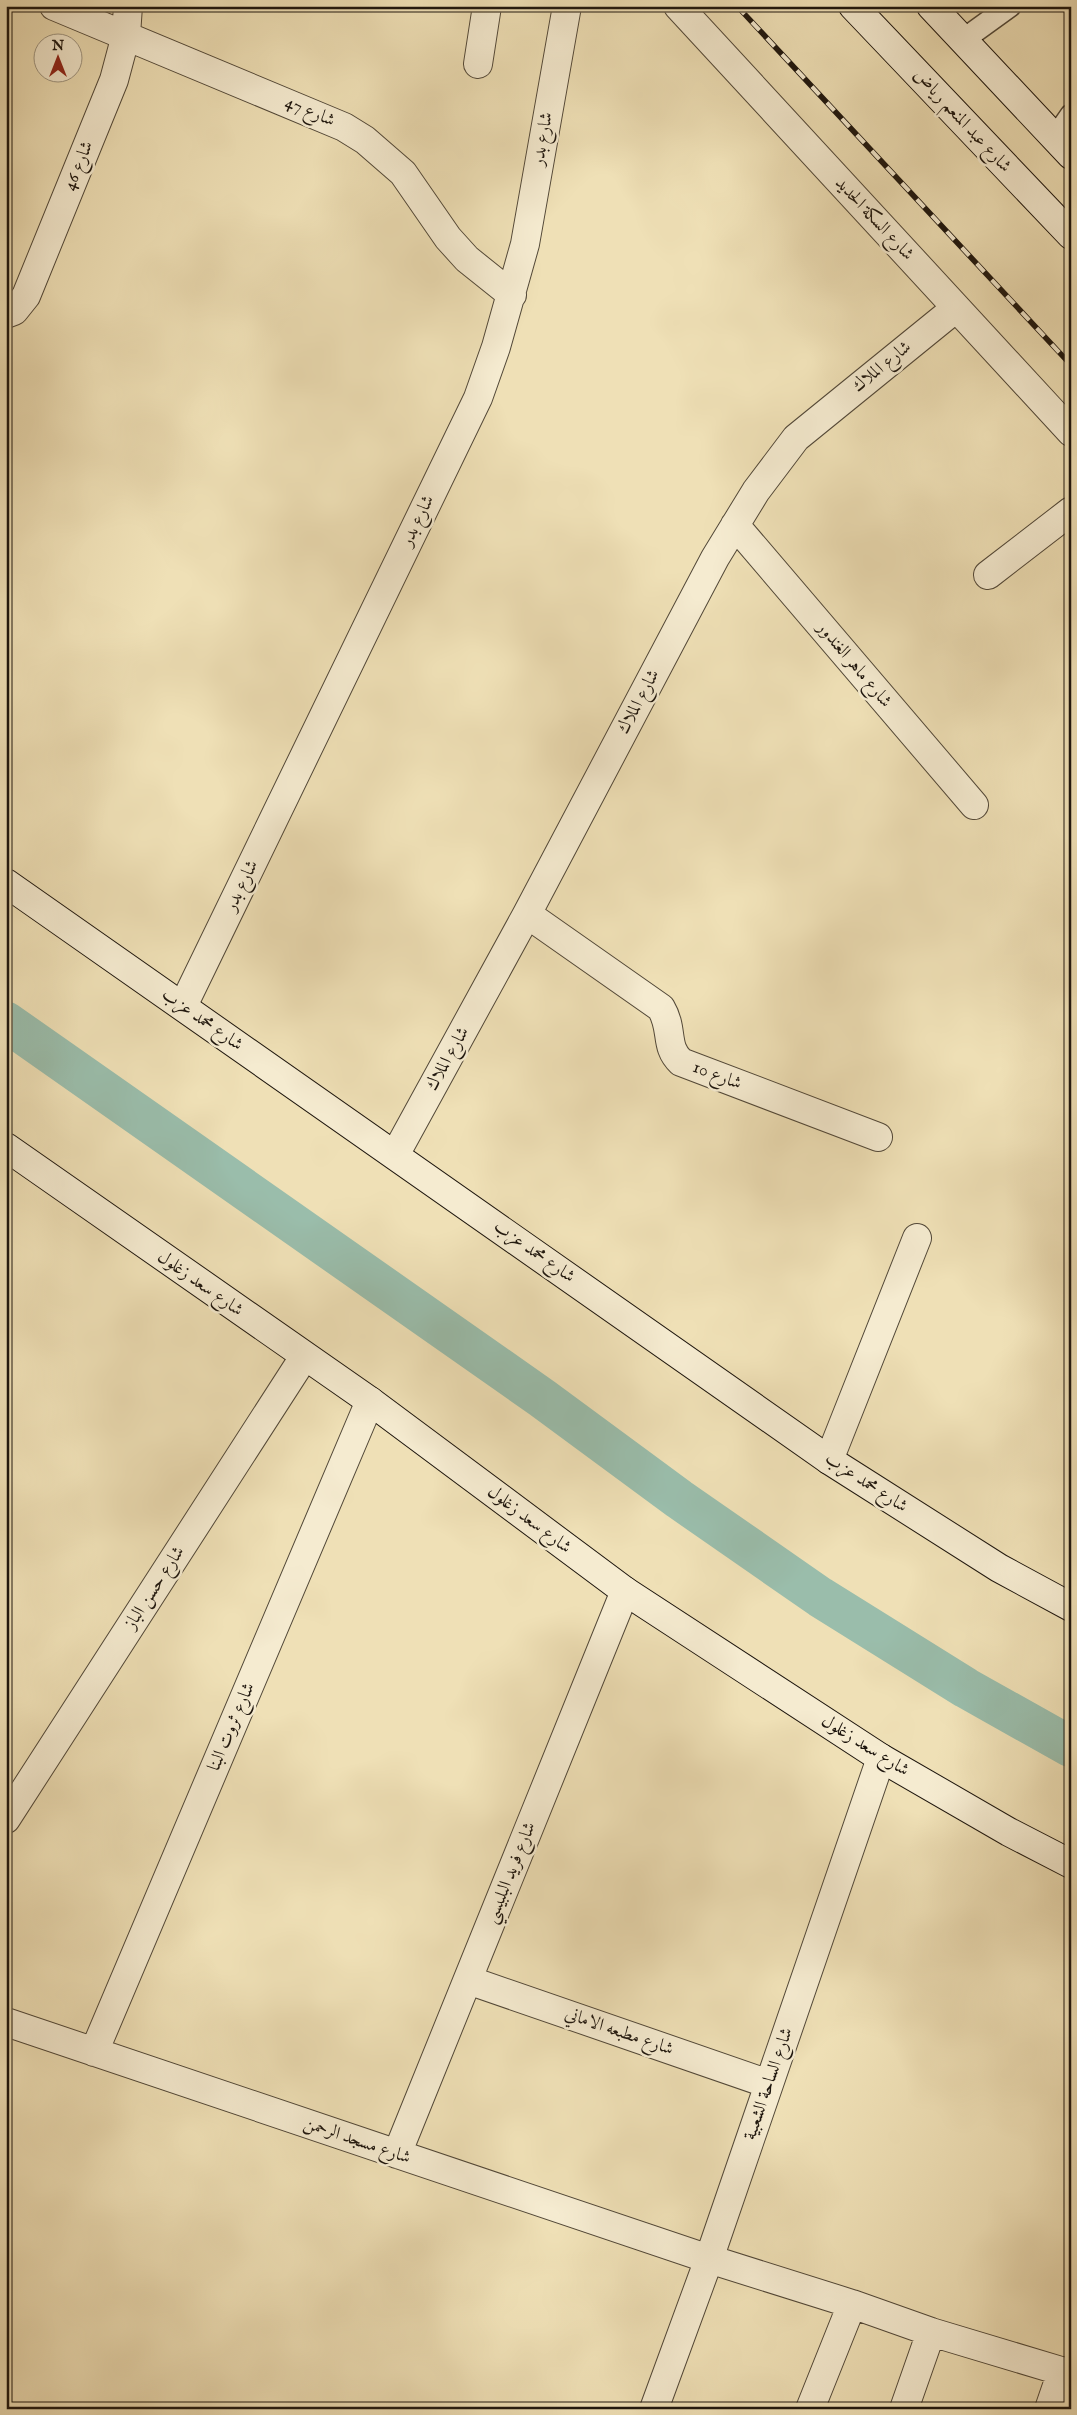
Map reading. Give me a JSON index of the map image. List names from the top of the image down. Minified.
{"streets":{"street":["شارع 47","شارع عبد المنعم رياض","شارع بدر","شارع 46","شارع السكة الحديد","شارع الملاك","شارع ماهر الغندور","شارع محمد عزب","شارع 10","شارع سعد زغلول","شارع حسن الباز","شارع ثروت البنا","شارع فريد البلبيسي","شارع مطبعه الاماني","شارع الساحة الشعبية","شارع مسجد الرحمن"]},"crossings":[["شارع 47","شارع بدر"],["شارع 47","شارع 46"],["شارع بدر","شارع محمد عزب"],["شارع السكة الحديد","شارع الملاك"],["شارع الملاك","شارع ماهر الغندور"],["شارع الملاك","شارع محمد عزب"],["شارع الملاك","شارع 10"],["شارع سعد زغلول","شارع حسن الباز"],["شارع سعد زغلول","شارع ثروت البنا"],["شارع سعد زغلول","شارع فريد البلبيسي"],["شارع سعد زغلول","شارع الساحة الشعبية"],["شارع ثروت البنا","شارع مسجد الرحمن"],["شارع فريد البلبيسي","شارع مطبعه الاماني"],["شارع فريد البلبيسي","شارع مسجد الرحمن"],["شارع مطبعه الاماني","شارع الساحة الشعبية"],["شارع الساحة الشعبية","شارع مسجد الرحمن"]],"north":"top"}
